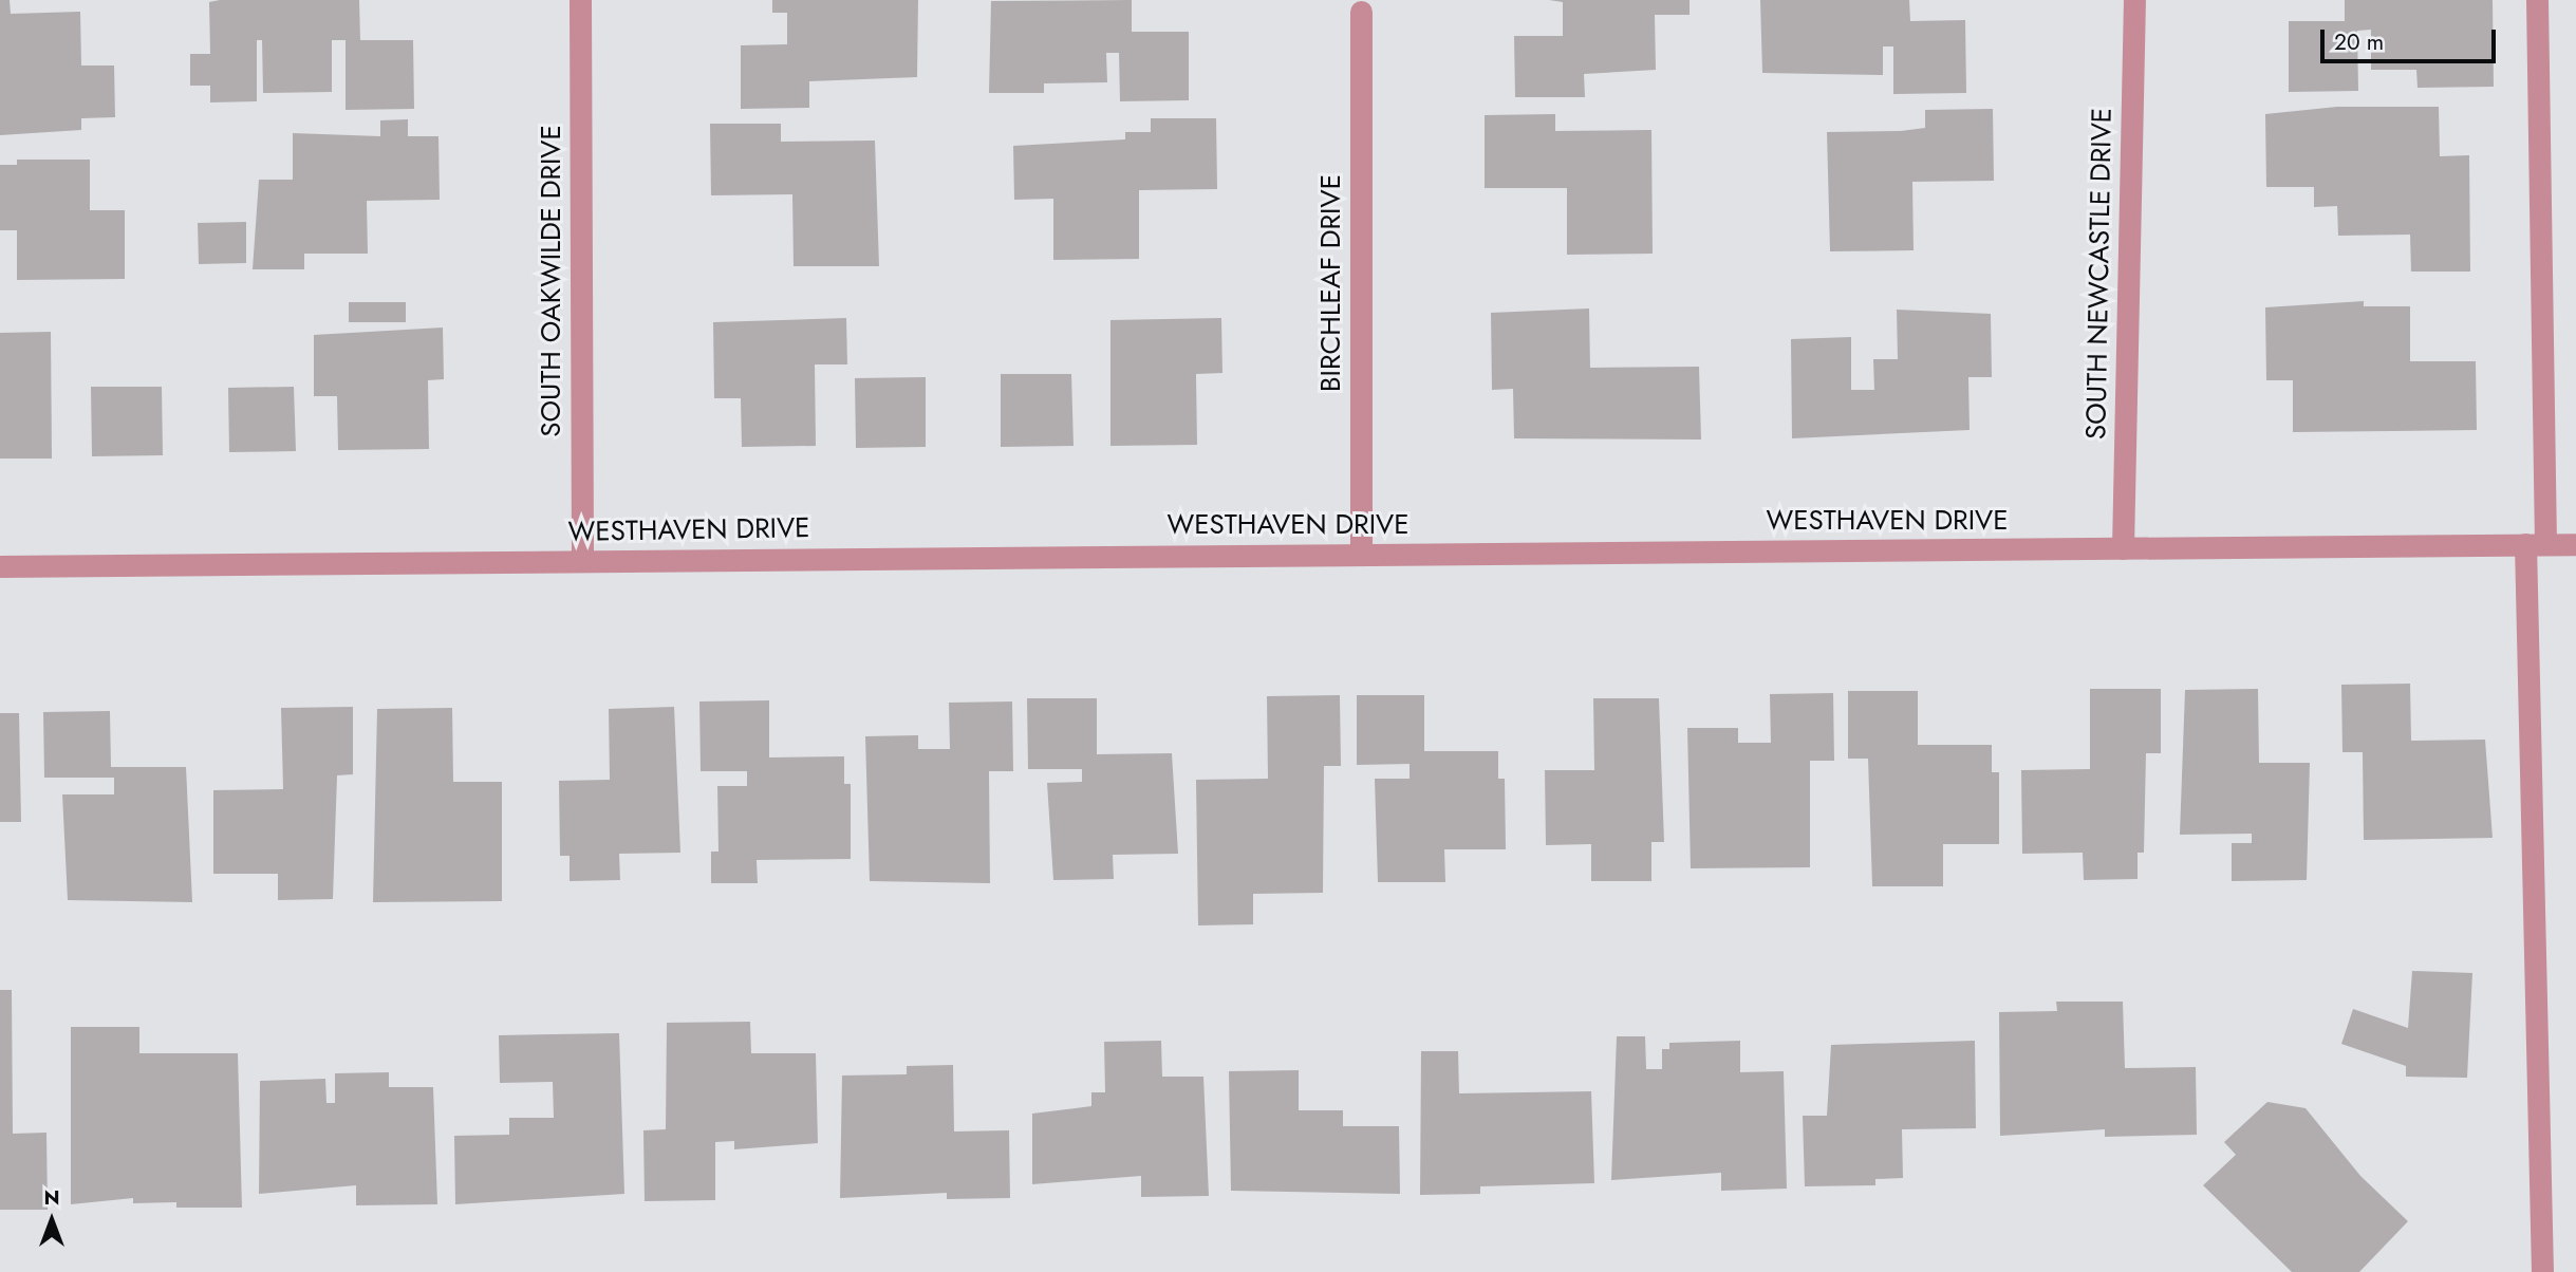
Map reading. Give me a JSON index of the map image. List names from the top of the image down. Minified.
{"streets":{"street":["SOUTH NEWCASTLE DRIVE","SOUTH OAKWILDE DRIVE","BIRCHLEAF DRIVE","WESTHAVEN DRIVE"]},"crossings":[["SOUTH NEWCASTLE DRIVE","WESTHAVEN DRIVE"],["SOUTH OAKWILDE DRIVE","WESTHAVEN DRIVE"],["BIRCHLEAF DRIVE","WESTHAVEN DRIVE"]],"scale_bar":"20 m","north":"top"}
